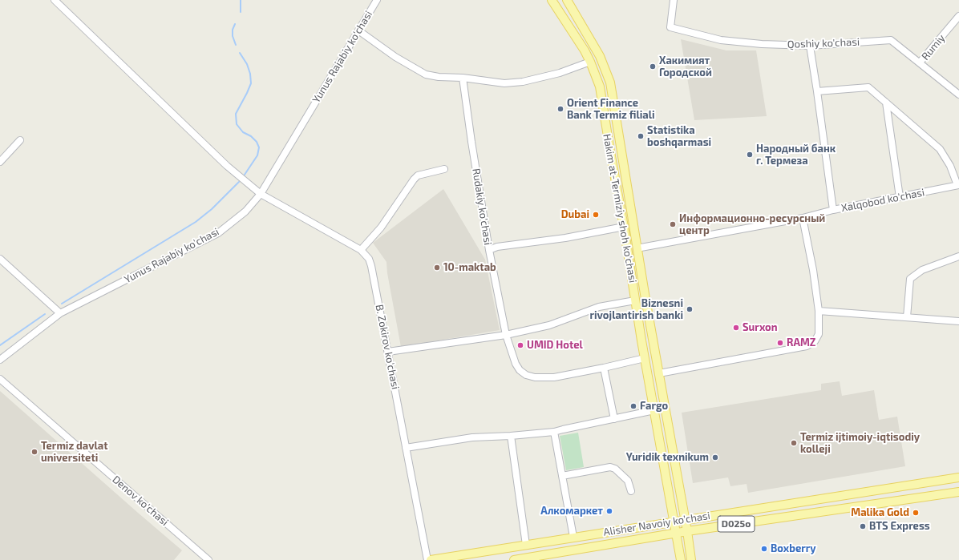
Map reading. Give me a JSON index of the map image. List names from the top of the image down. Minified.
{"streets":{"main road":["Hakim at-Termiziy shoh ko'chasi","Alisher Navoiy ko’chasi","D025o"],"street":["Qoshiy ko'chasi","Rumiy","Yunus Rajabiy ko'chasi","Xalqobod ko'chasi","Rudakiy ko'chasi","B. Zokirov ko'chasi","Denov ko'chasi"]},"crossings":[["Qoshiy ko'chasi","Rumiy"],["Yunus Rajabiy ko'chasi","B. Zokirov ko'chasi"],["Xalqobod ko'chasi","Hakim at-Termiziy shoh ko'chasi"],["Rudakiy ko'chasi","Hakim at-Termiziy shoh ko'chasi"],["Hakim at-Termiziy shoh ko'chasi","Alisher Navoiy ko’chasi"]],"places":["Хакимият Городской","Orient Finance Bank Termiz filiali","Statistika boshqarmasi","Народный банк г. Термеза","Dubai","Информационно-ресурсный центр","10-maktab","Biznesni rivojlantirish banki","Surxon","RAMZ","UMID Hotel","Fargo","Termiz ijtimoiy-iqtisodiy kolleji","Termiz davlat universiteti","Yuridik texnikum","Алкомаркет","Malika Gold","BTS Express","Boxberry"]}
